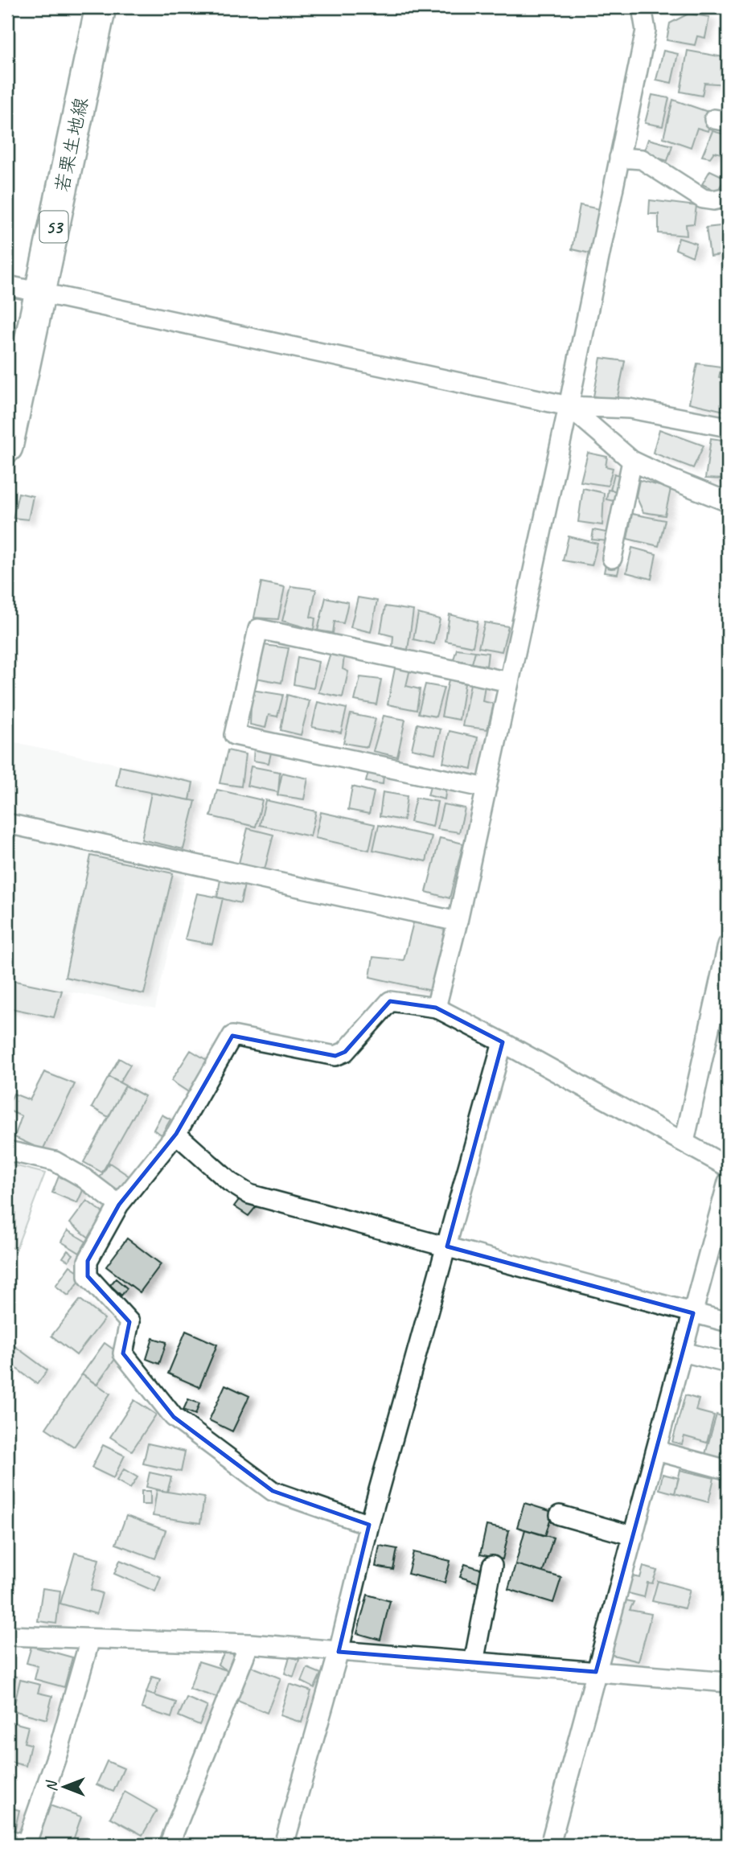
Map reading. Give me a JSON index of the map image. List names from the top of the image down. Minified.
{"streets":{"main road":["若栗生地線","53"]},"north":"left"}
